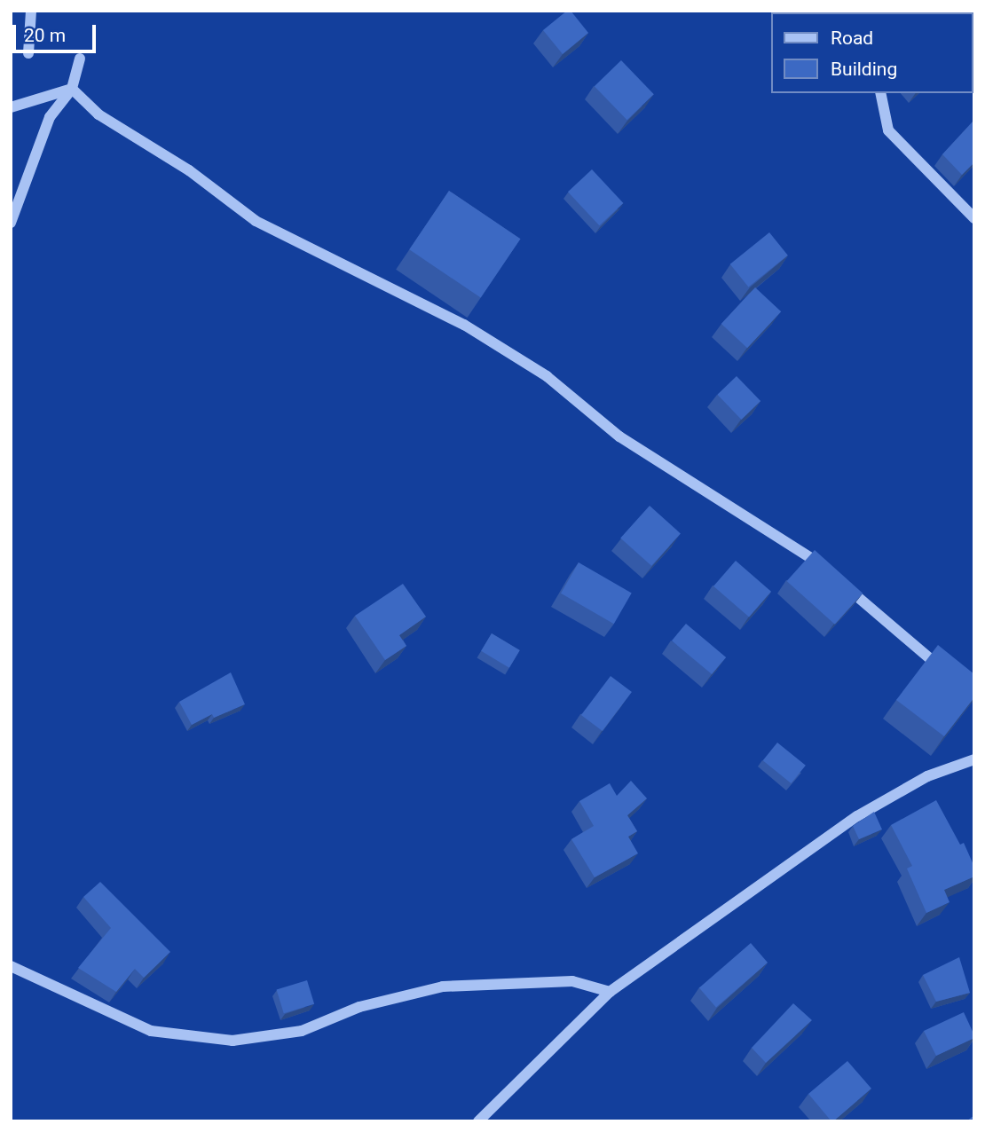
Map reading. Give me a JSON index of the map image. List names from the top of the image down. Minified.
{"legend":["Road","Building"],"scale_bar":"20 m"}
